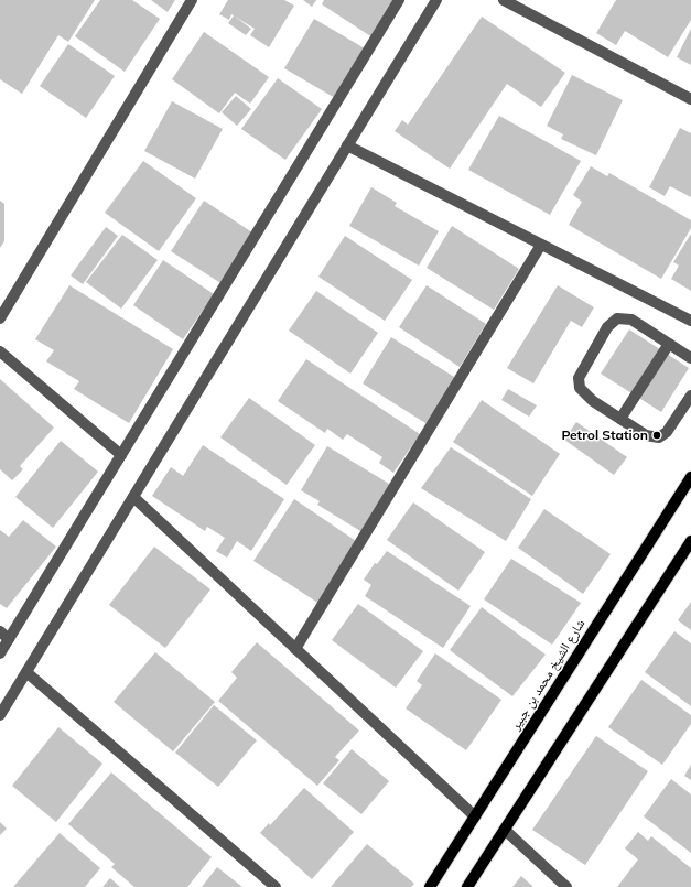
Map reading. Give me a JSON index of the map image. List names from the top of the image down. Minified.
{"streets":{"main road":["شارع الشيخ محمد بن جبير"]},"places":["Petrol Station"]}
